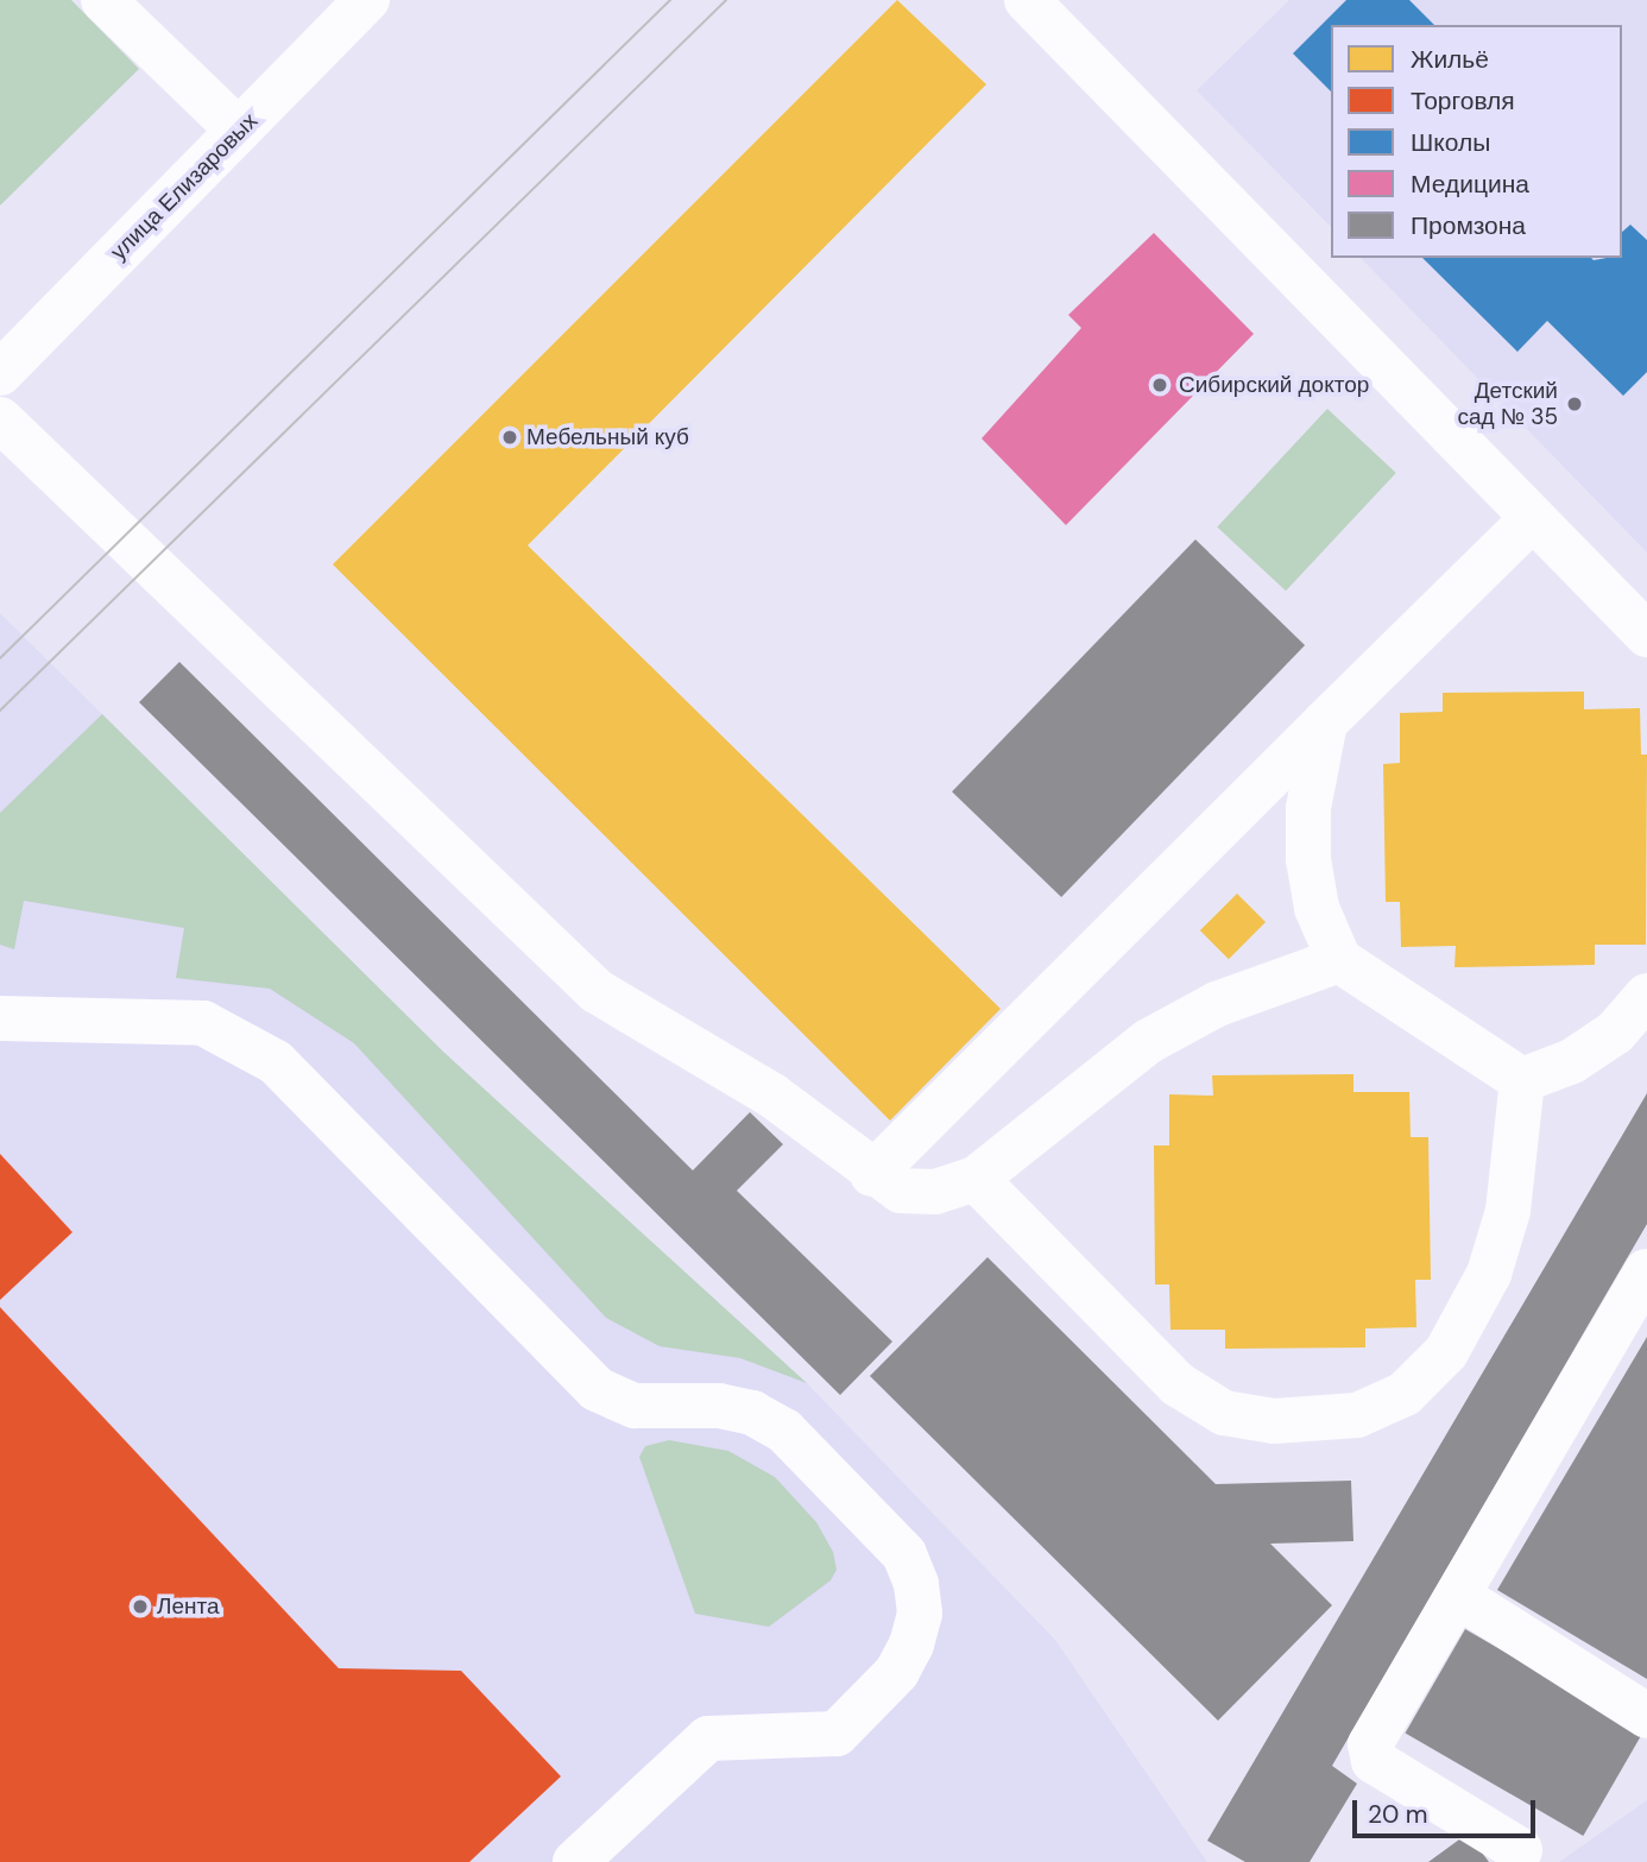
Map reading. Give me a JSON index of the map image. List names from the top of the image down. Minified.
{"streets":{"main road":["улица Елизаровых"]},"places":["Сибирский доктор","Детский сад № 35","Мебельный куб","Лента"],"legend":["Жильё","Торговля","Школы","Медицина","Промзона"],"scale_bar":"20 m"}
